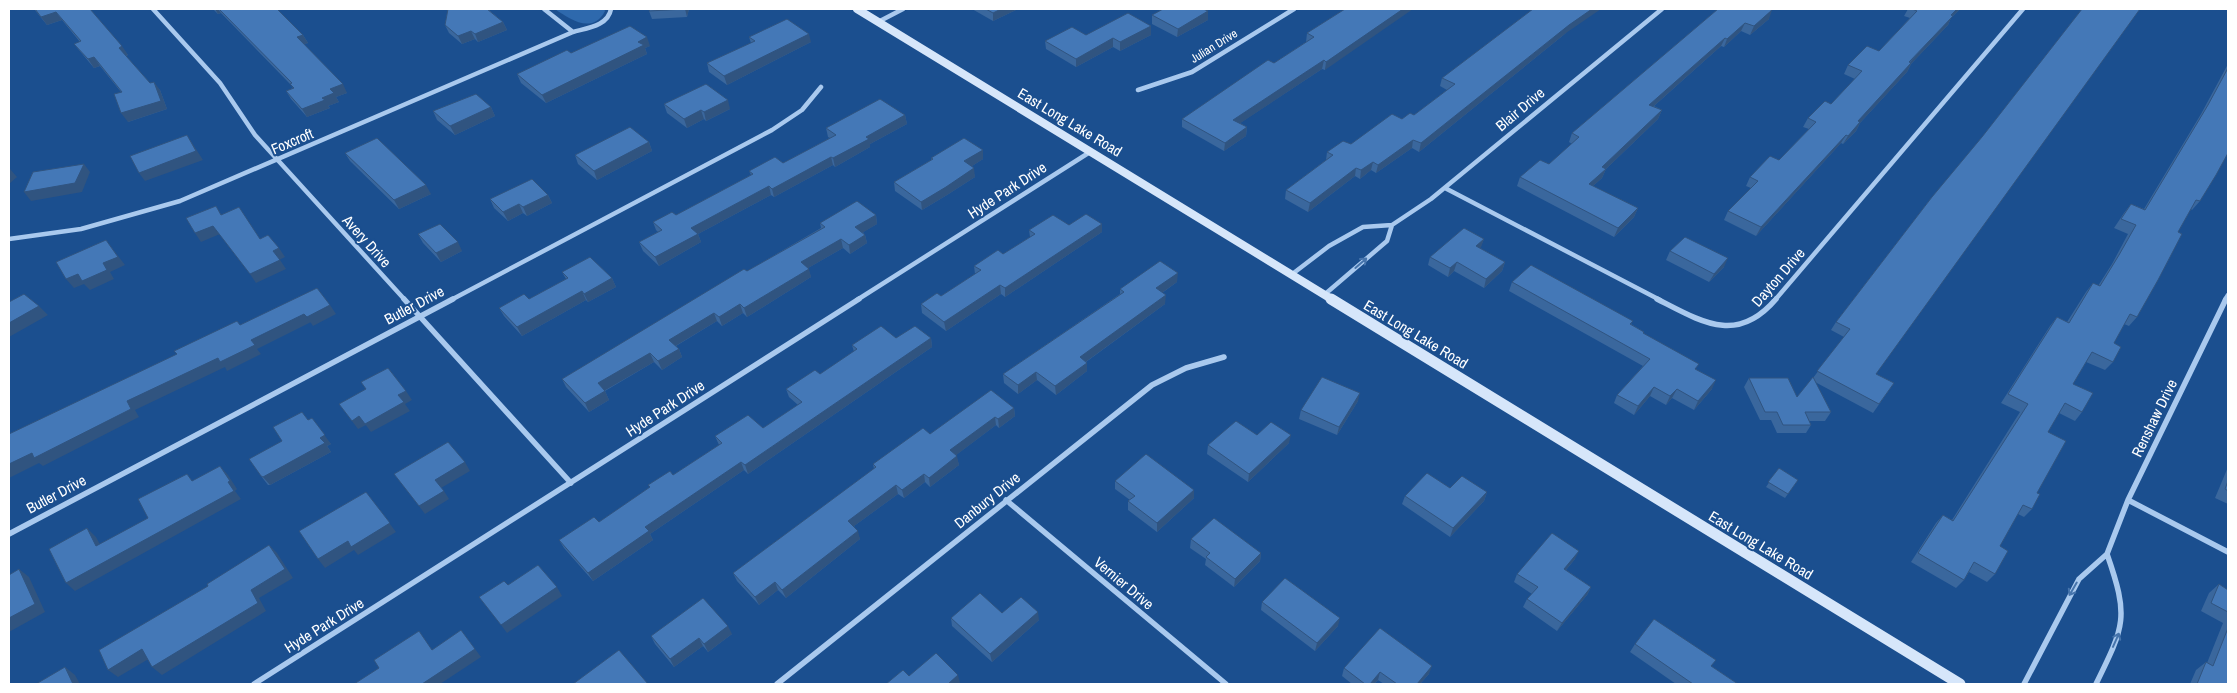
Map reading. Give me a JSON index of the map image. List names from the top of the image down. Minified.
{"streets":{"main road":["East Long Lake Road"],"street":["Julian Drive","Blair Drive","Foxcroft","Hyde Park Drive","Avery Drive","Dayton Drive","Butler Drive","Renshaw Drive","Danbury Drive","Vernier Drive"]},"crossings":[["Blair Drive","East Long Lake Road"],["Blair Drive","Dayton Drive"],["East Long Lake Road","Hyde Park Drive"],["Foxcroft","Avery Drive"],["Hyde Park Drive","Avery Drive"],["Avery Drive","Butler Drive"],["Danbury Drive","Vernier Drive"]]}
